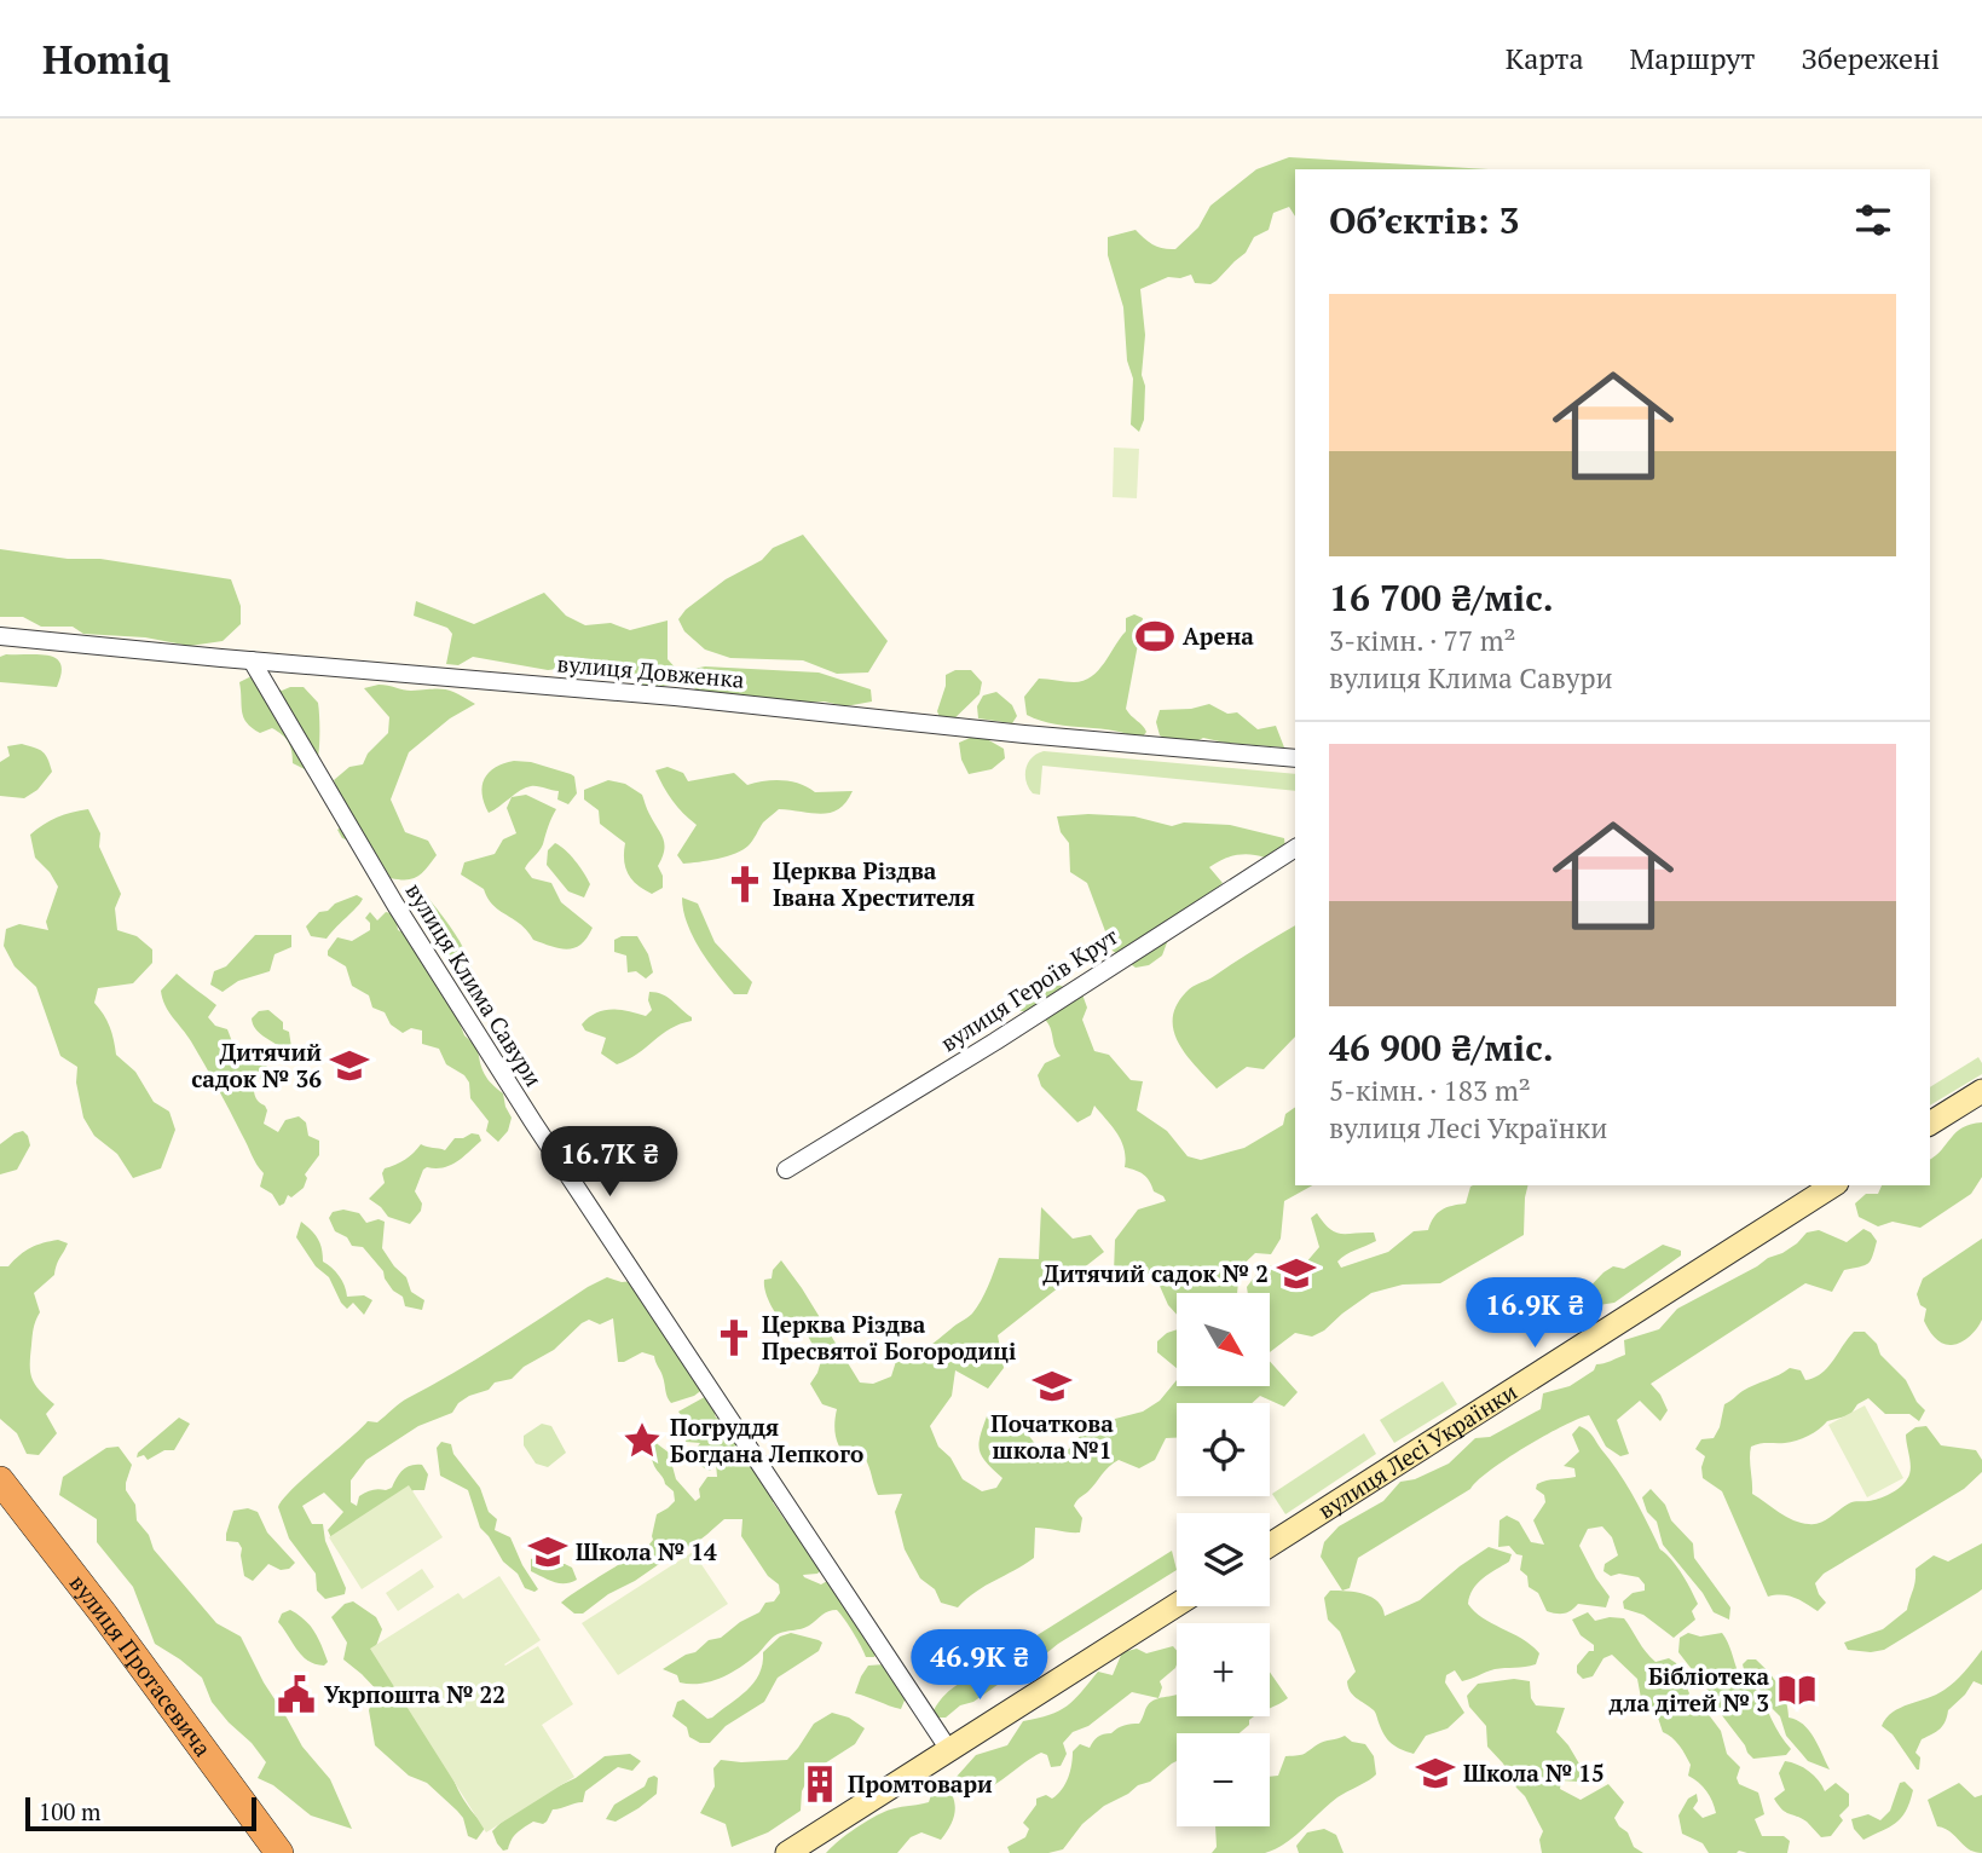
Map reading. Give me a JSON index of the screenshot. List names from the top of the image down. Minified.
{"streets":{"highway":["вулиця Протасевича"],"main road":["вулиця Лесі Українки"],"street":["вулиця Довженка","вулиця Клима Савури","вулиця Героїв Крут"]},"crossings":[["вулиця Довженка","вулиця Клима Савури"]],"places":{"sports":["Арена"],"church":["Церква Різдва Івана Хрестителя","Церква Різдва Пресвятої Богородиці"],"school or university":["Дитячий садок № 36","Дитячий садок № 2","Початкова школа №1","Школа № 14","Школа № 15"],"place":["Погруддя Богдана Лепкого"],"library":["Бібліотека дла дітей № 3"],"public building":["Укрпошта № 22"],"building":["Промтовари"]},"scale_bar":"100 m","north":"bottom right","page":{"header":"Homiq","nav":["Карта","Маршрут","Збережені"],"heading":"Об’єктів: 3","list":[{"name":"16 700 ₴/міс.","note":"3-кімн. · 77 m² · вулиця Клима Савури"},{"name":"46 900 ₴/міс.","note":"5-кімн. · 183 m² · вулиця Лесі Українки"}],"price":["16.7K ₴","16.9K ₴","46.9K ₴"],"map_buttons":["+","−"],"scale":"100 m"}}
